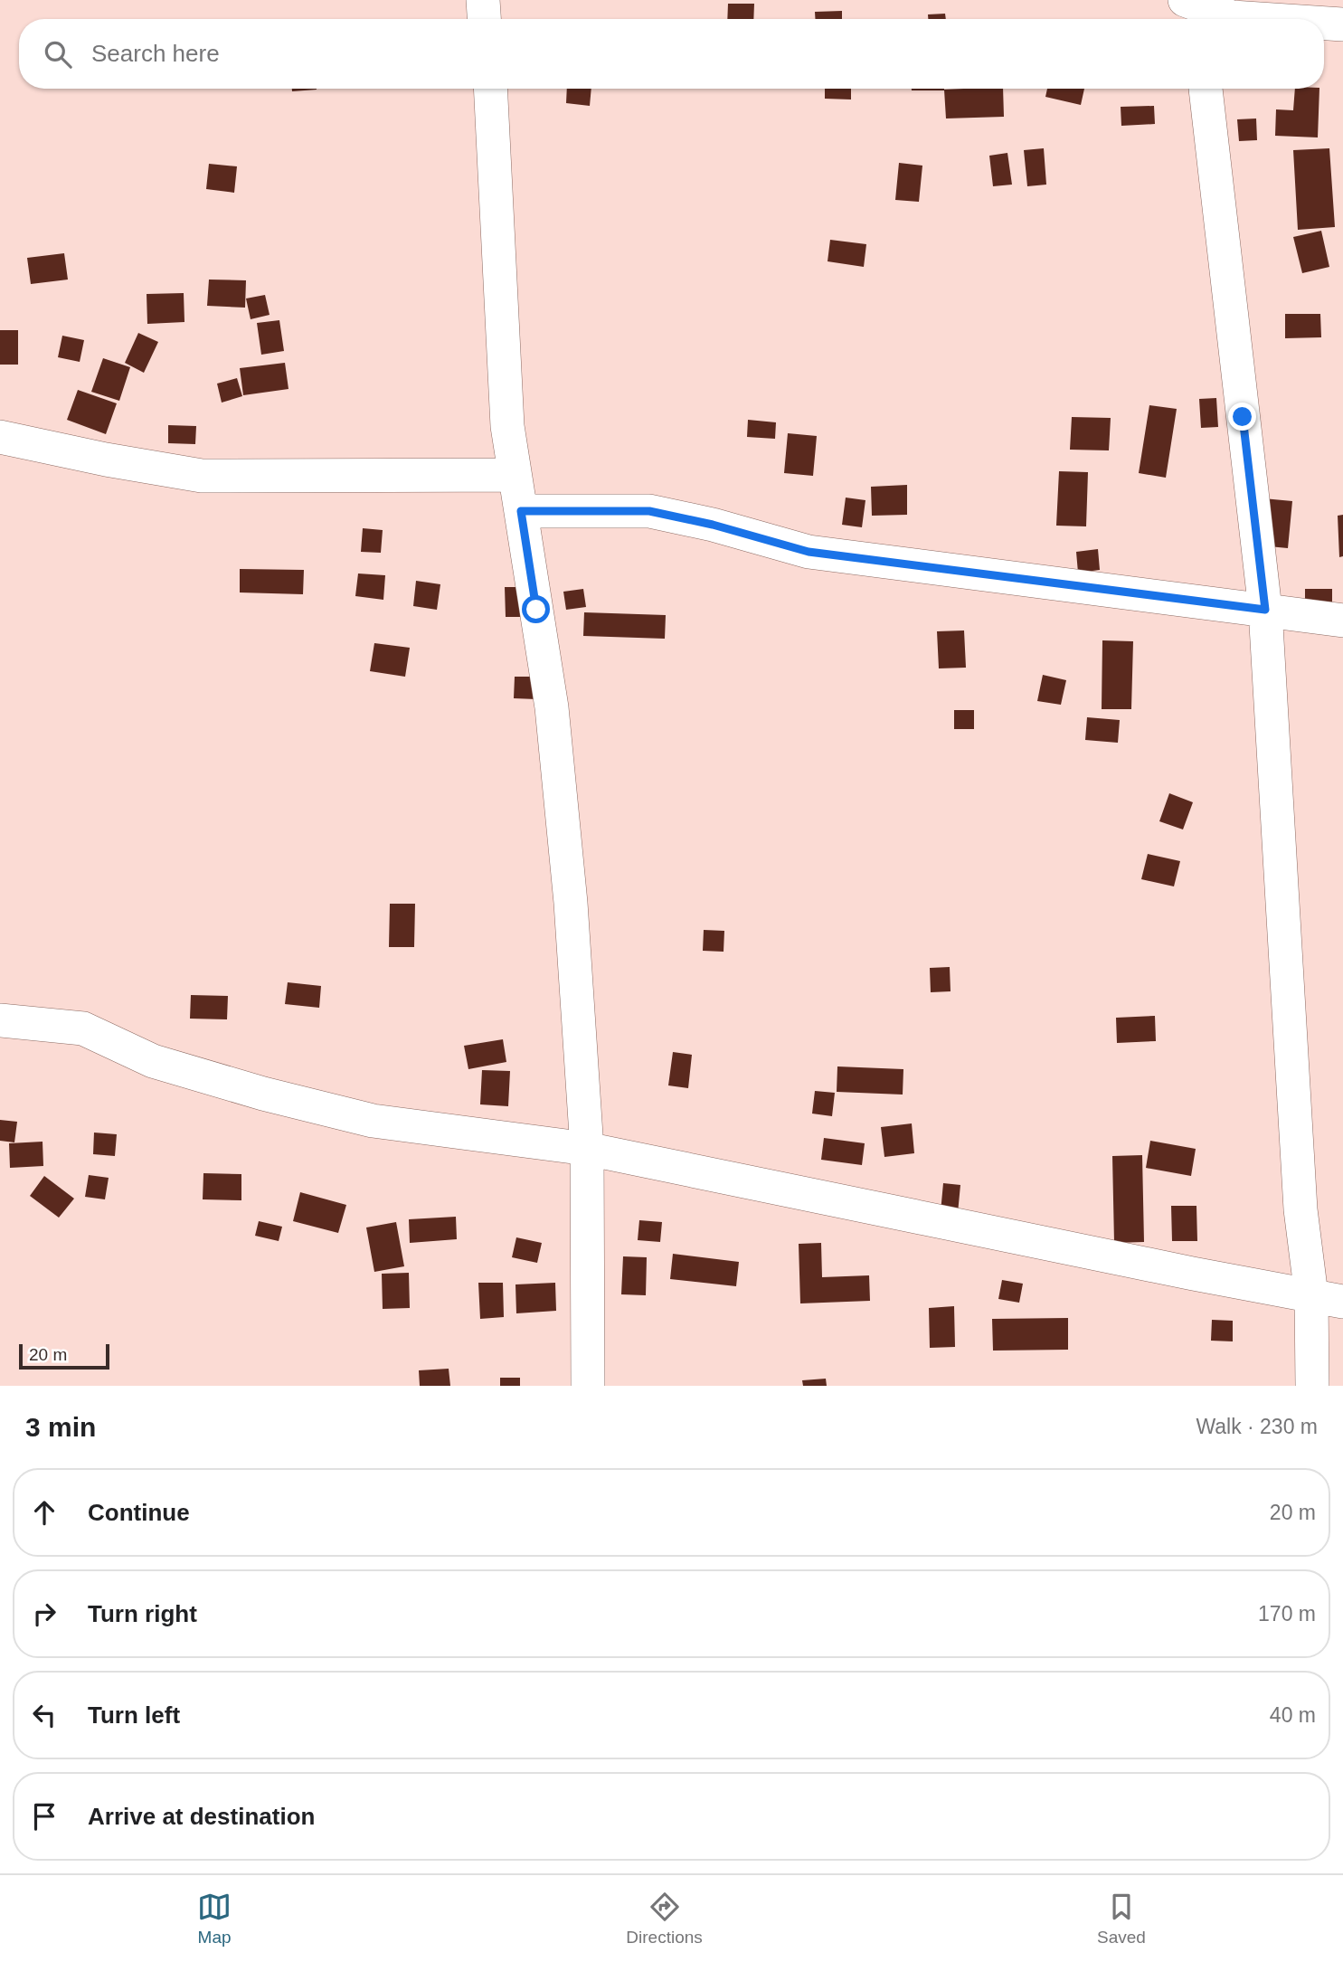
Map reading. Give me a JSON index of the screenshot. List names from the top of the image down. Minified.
{"scale_bar":"20 m","page":{"search":"Search here","scale":"20 m","heading":["3 min","Walk · 230 m"],"list":[["Continue","20 m"],["Turn right","170 m"],["Turn left","40 m"],"Arrive at destination"],"nav":["Map","Directions","Saved"]}}
